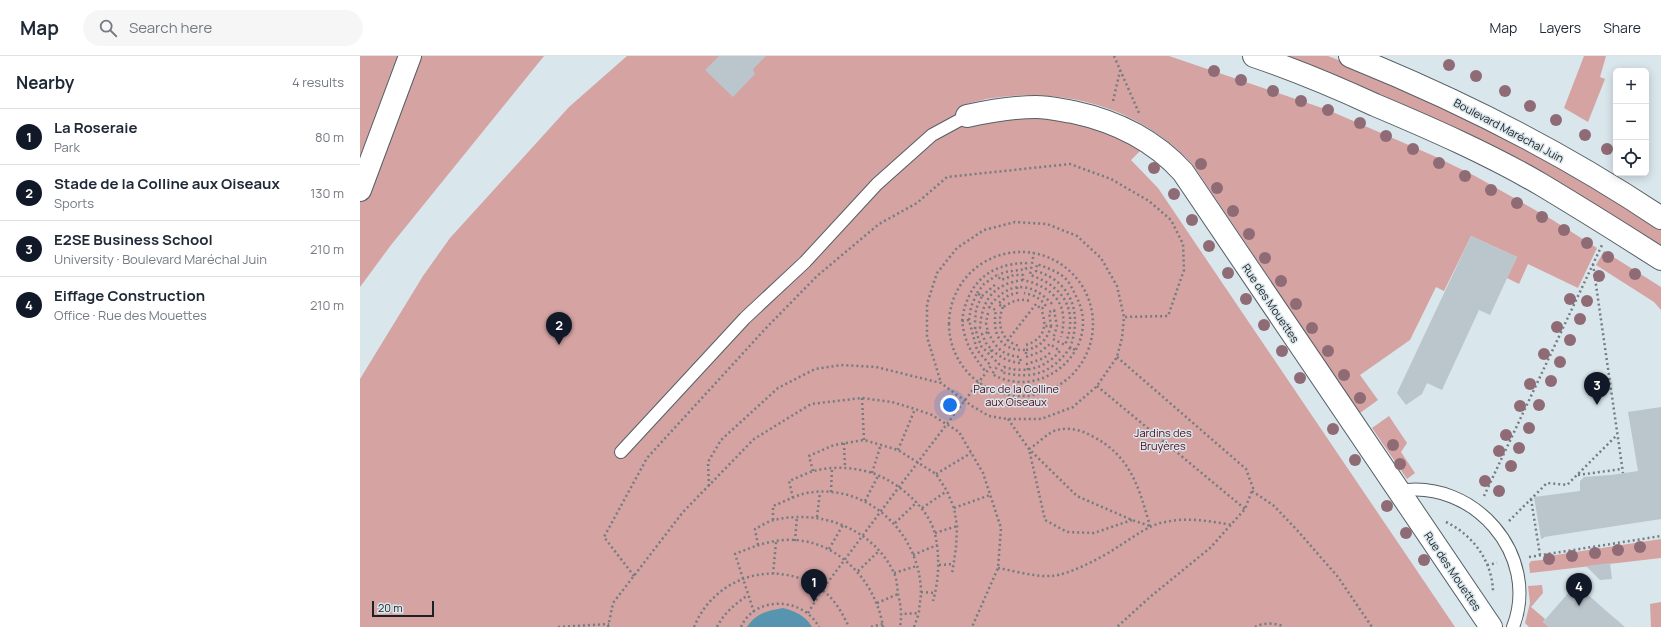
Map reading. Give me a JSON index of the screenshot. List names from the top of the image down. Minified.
{"streets":{"main road":["Boulevard Maréchal Juin","Rue des Mouettes"]},"parks":["Parc de la Colline aux Oiseaux","Jardins des Bruyères"],"scale_bar":"20 m","page":{"header":"Map","search":"Search here","nav":["Map","Layers","Share"],"heading":["Nearby","4 results"],"map_buttons":["+","−"],"list":[{"mark":"1","name":"La Roseraie","note":"Park","value":"80 m"},{"mark":"2","name":"Stade de la Colline aux Oiseaux","note":"Sports","value":"130 m"},{"mark":"3","name":"E2SE Business School","note":"University · Boulevard Maréchal Juin","value":"210 m"},{"mark":"4","name":"Eiffage Construction","note":"Office · Rue des Mouettes","value":"210 m"}],"pins":["2","3","1","4"],"scale":"20 m"}}
